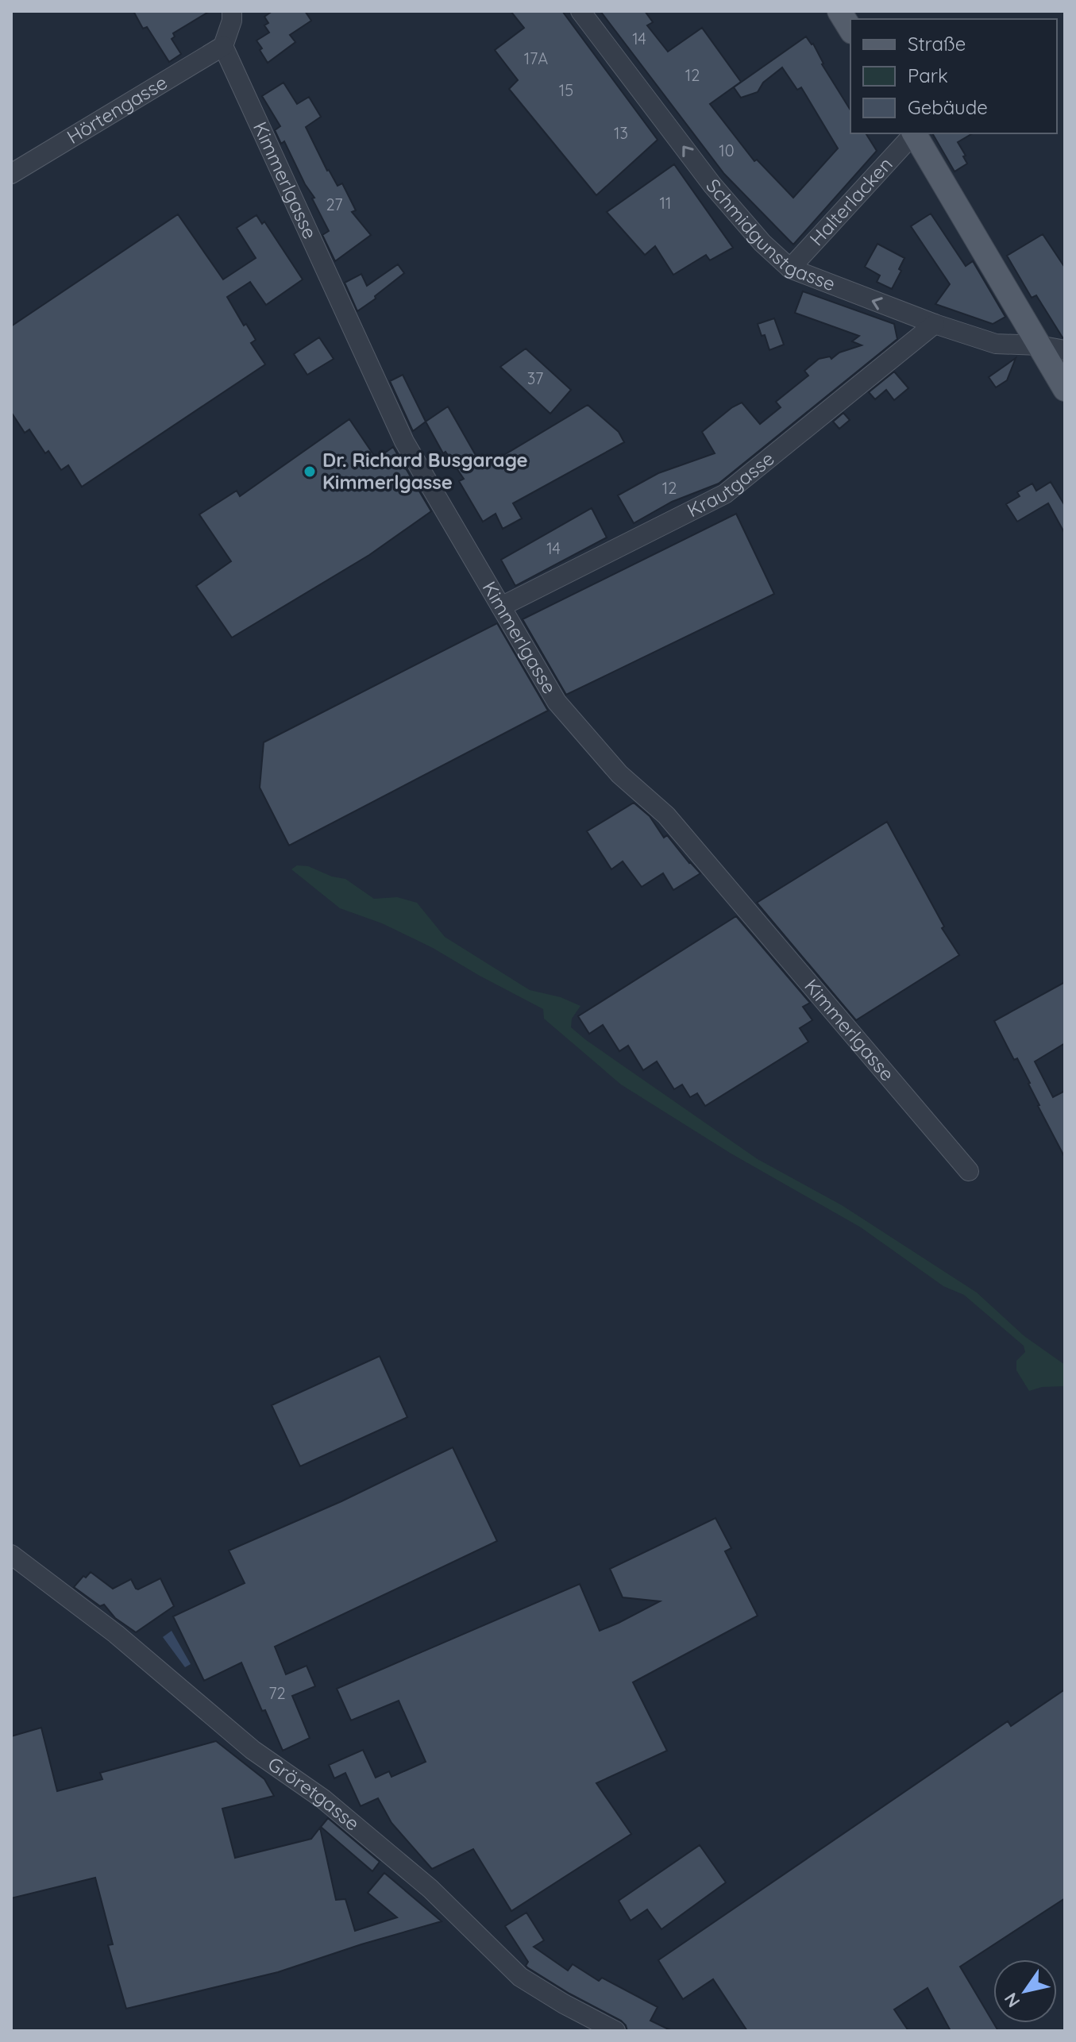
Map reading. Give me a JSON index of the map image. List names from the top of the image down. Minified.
{"streets":{"street":["Hörtengasse","Kimmerlgasse","Halterlacken","Schmidgunstgasse","Krautgasse","Gröretgasse"]},"crossings":[["Hörtengasse","Kimmerlgasse"],["Kimmerlgasse","Krautgasse"],["Halterlacken","Schmidgunstgasse"],["Schmidgunstgasse","Krautgasse"]],"one_way":["Schmidgunstgasse"],"places":["Dr. Richard Busgarage Kimmerlgasse"],"house_numbers":["14","17A","12","15","13","10","11","27","37","12","14","72"],"legend":["Straße","Park","Gebäude"],"north":"bottom left"}
